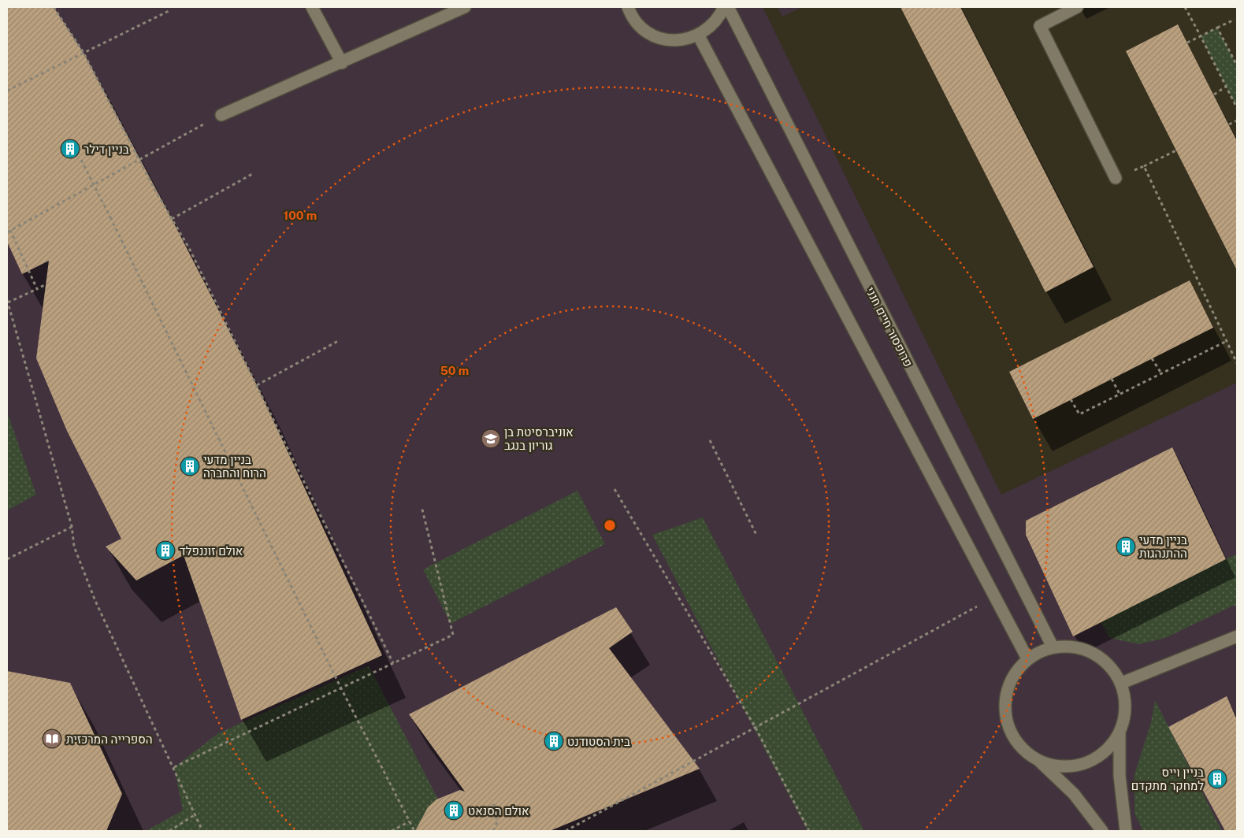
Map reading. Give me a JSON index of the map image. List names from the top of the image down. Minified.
{"streets":{"street":["פרופסור חיים חנני"]},"places":{"building":["בניין דילר","בניין מדעי הרוח והחברה","בניין מדעי ההתנהגות","אולם זוננפלד","בית הסטודנט","בניין וייס למחקר מתקדם","אולם הסנאט"],"school or university":["אוניברסיטת בן גוריון בנגב"],"library":["הספרייה המרכזית"]},"rings":["100 m","50 m"]}
